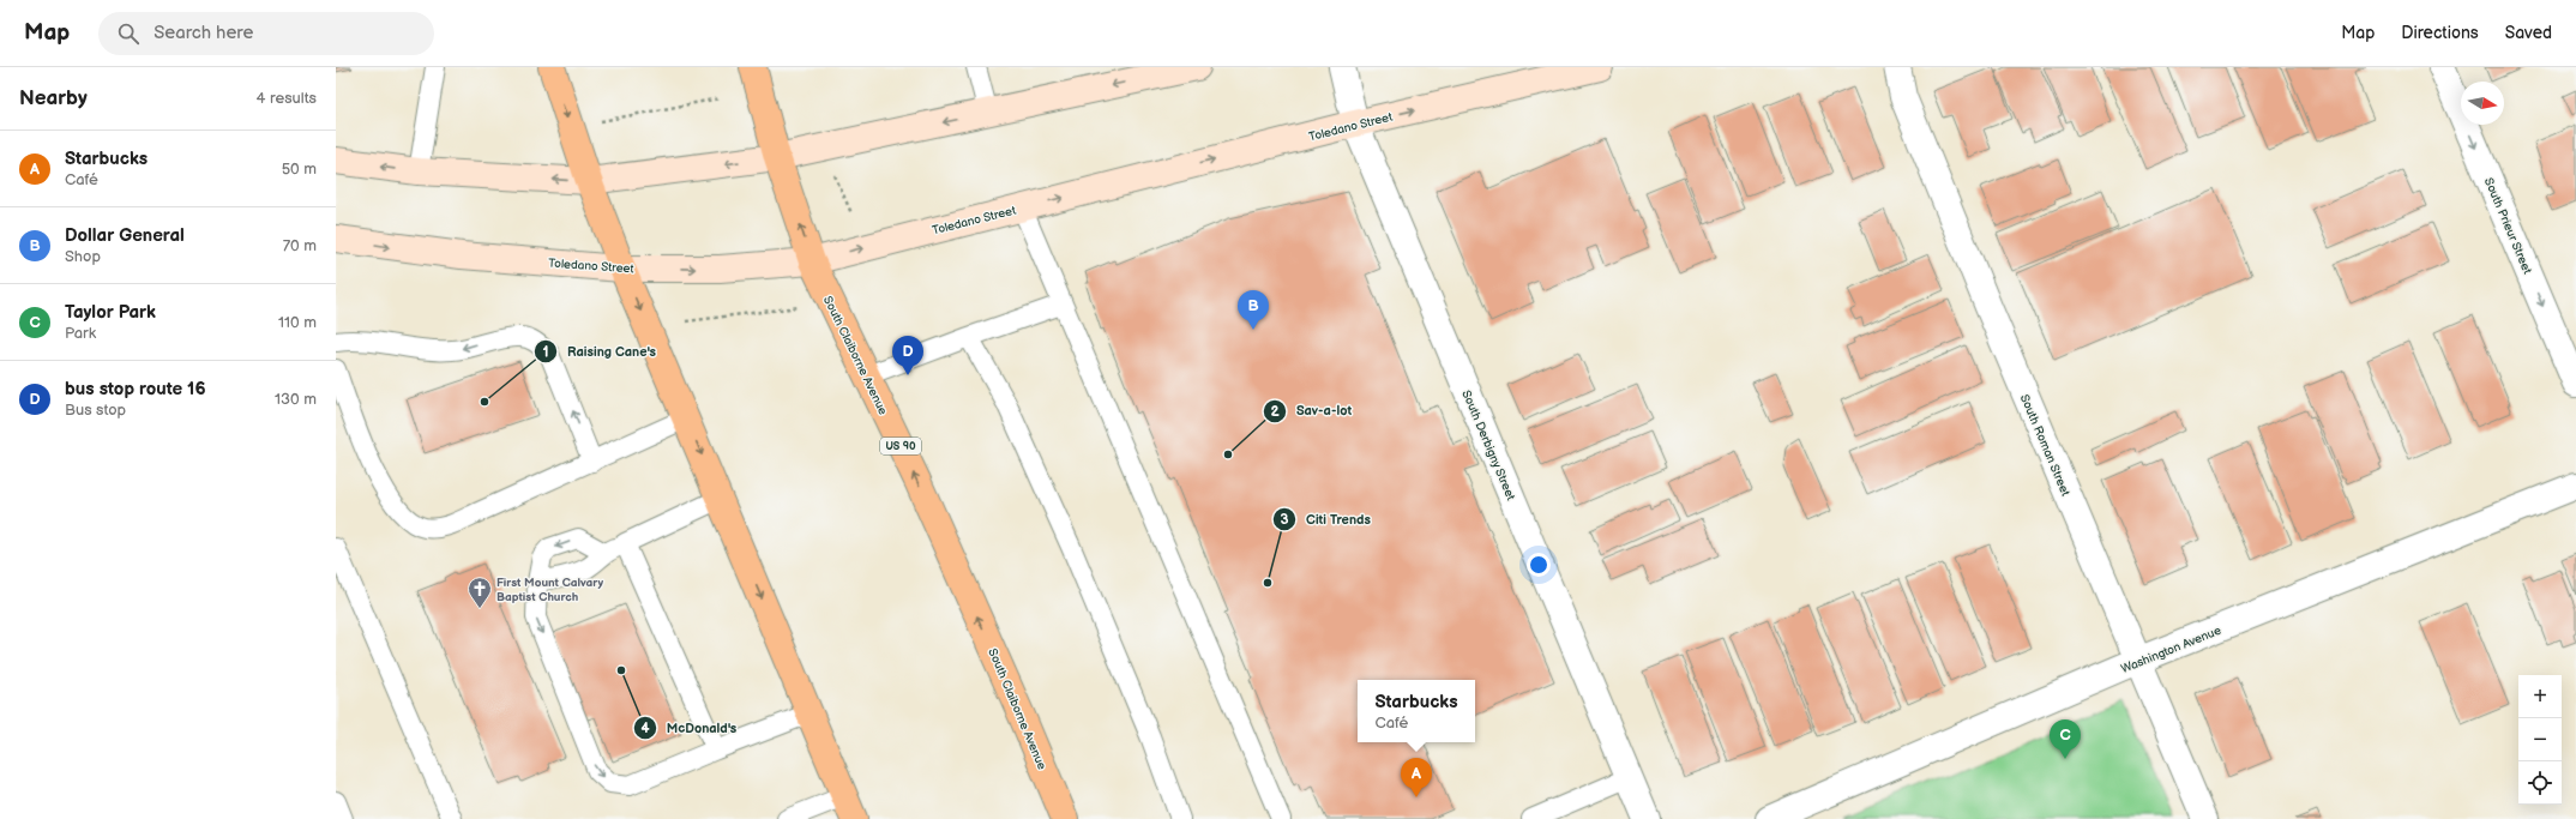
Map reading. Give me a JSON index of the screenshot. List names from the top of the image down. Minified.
{"streets":{"main road":["South Claiborne Avenue","US 90"],"street":["Toledano Street","South Prieur Street","South Derbigny Street","South Roman Street","Washington Avenue"]},"crossings":[["Toledano Street","South Claiborne Avenue"],["Toledano Street","South Derbigny Street"],["South Roman Street","Washington Avenue"]],"one_way":["South Prieur Street"],"places":{"other":["Raising Cane's","Sav-a-lot","Citi Trends","McDonald's"],"church":["First Mount Calvary Baptist Church"]},"north":"right","page":{"header":"Map","search":"Search here","nav":["Map","Directions","Saved"],"heading":["Nearby","4 results"],"list":[{"mark":"A","name":"Starbucks","note":"Café","value":"50 m"},{"mark":"B","name":"Dollar General","note":"Shop","value":"70 m"},{"mark":"C","name":"Taylor Park","note":"Park","value":"110 m"},{"mark":"D","name":"bus stop route 16","note":"Bus stop","value":"130 m"}],"pins":["B","D","C","A"],"map_buttons":["+","−"],"popup":["Starbucks","Café"]}}
